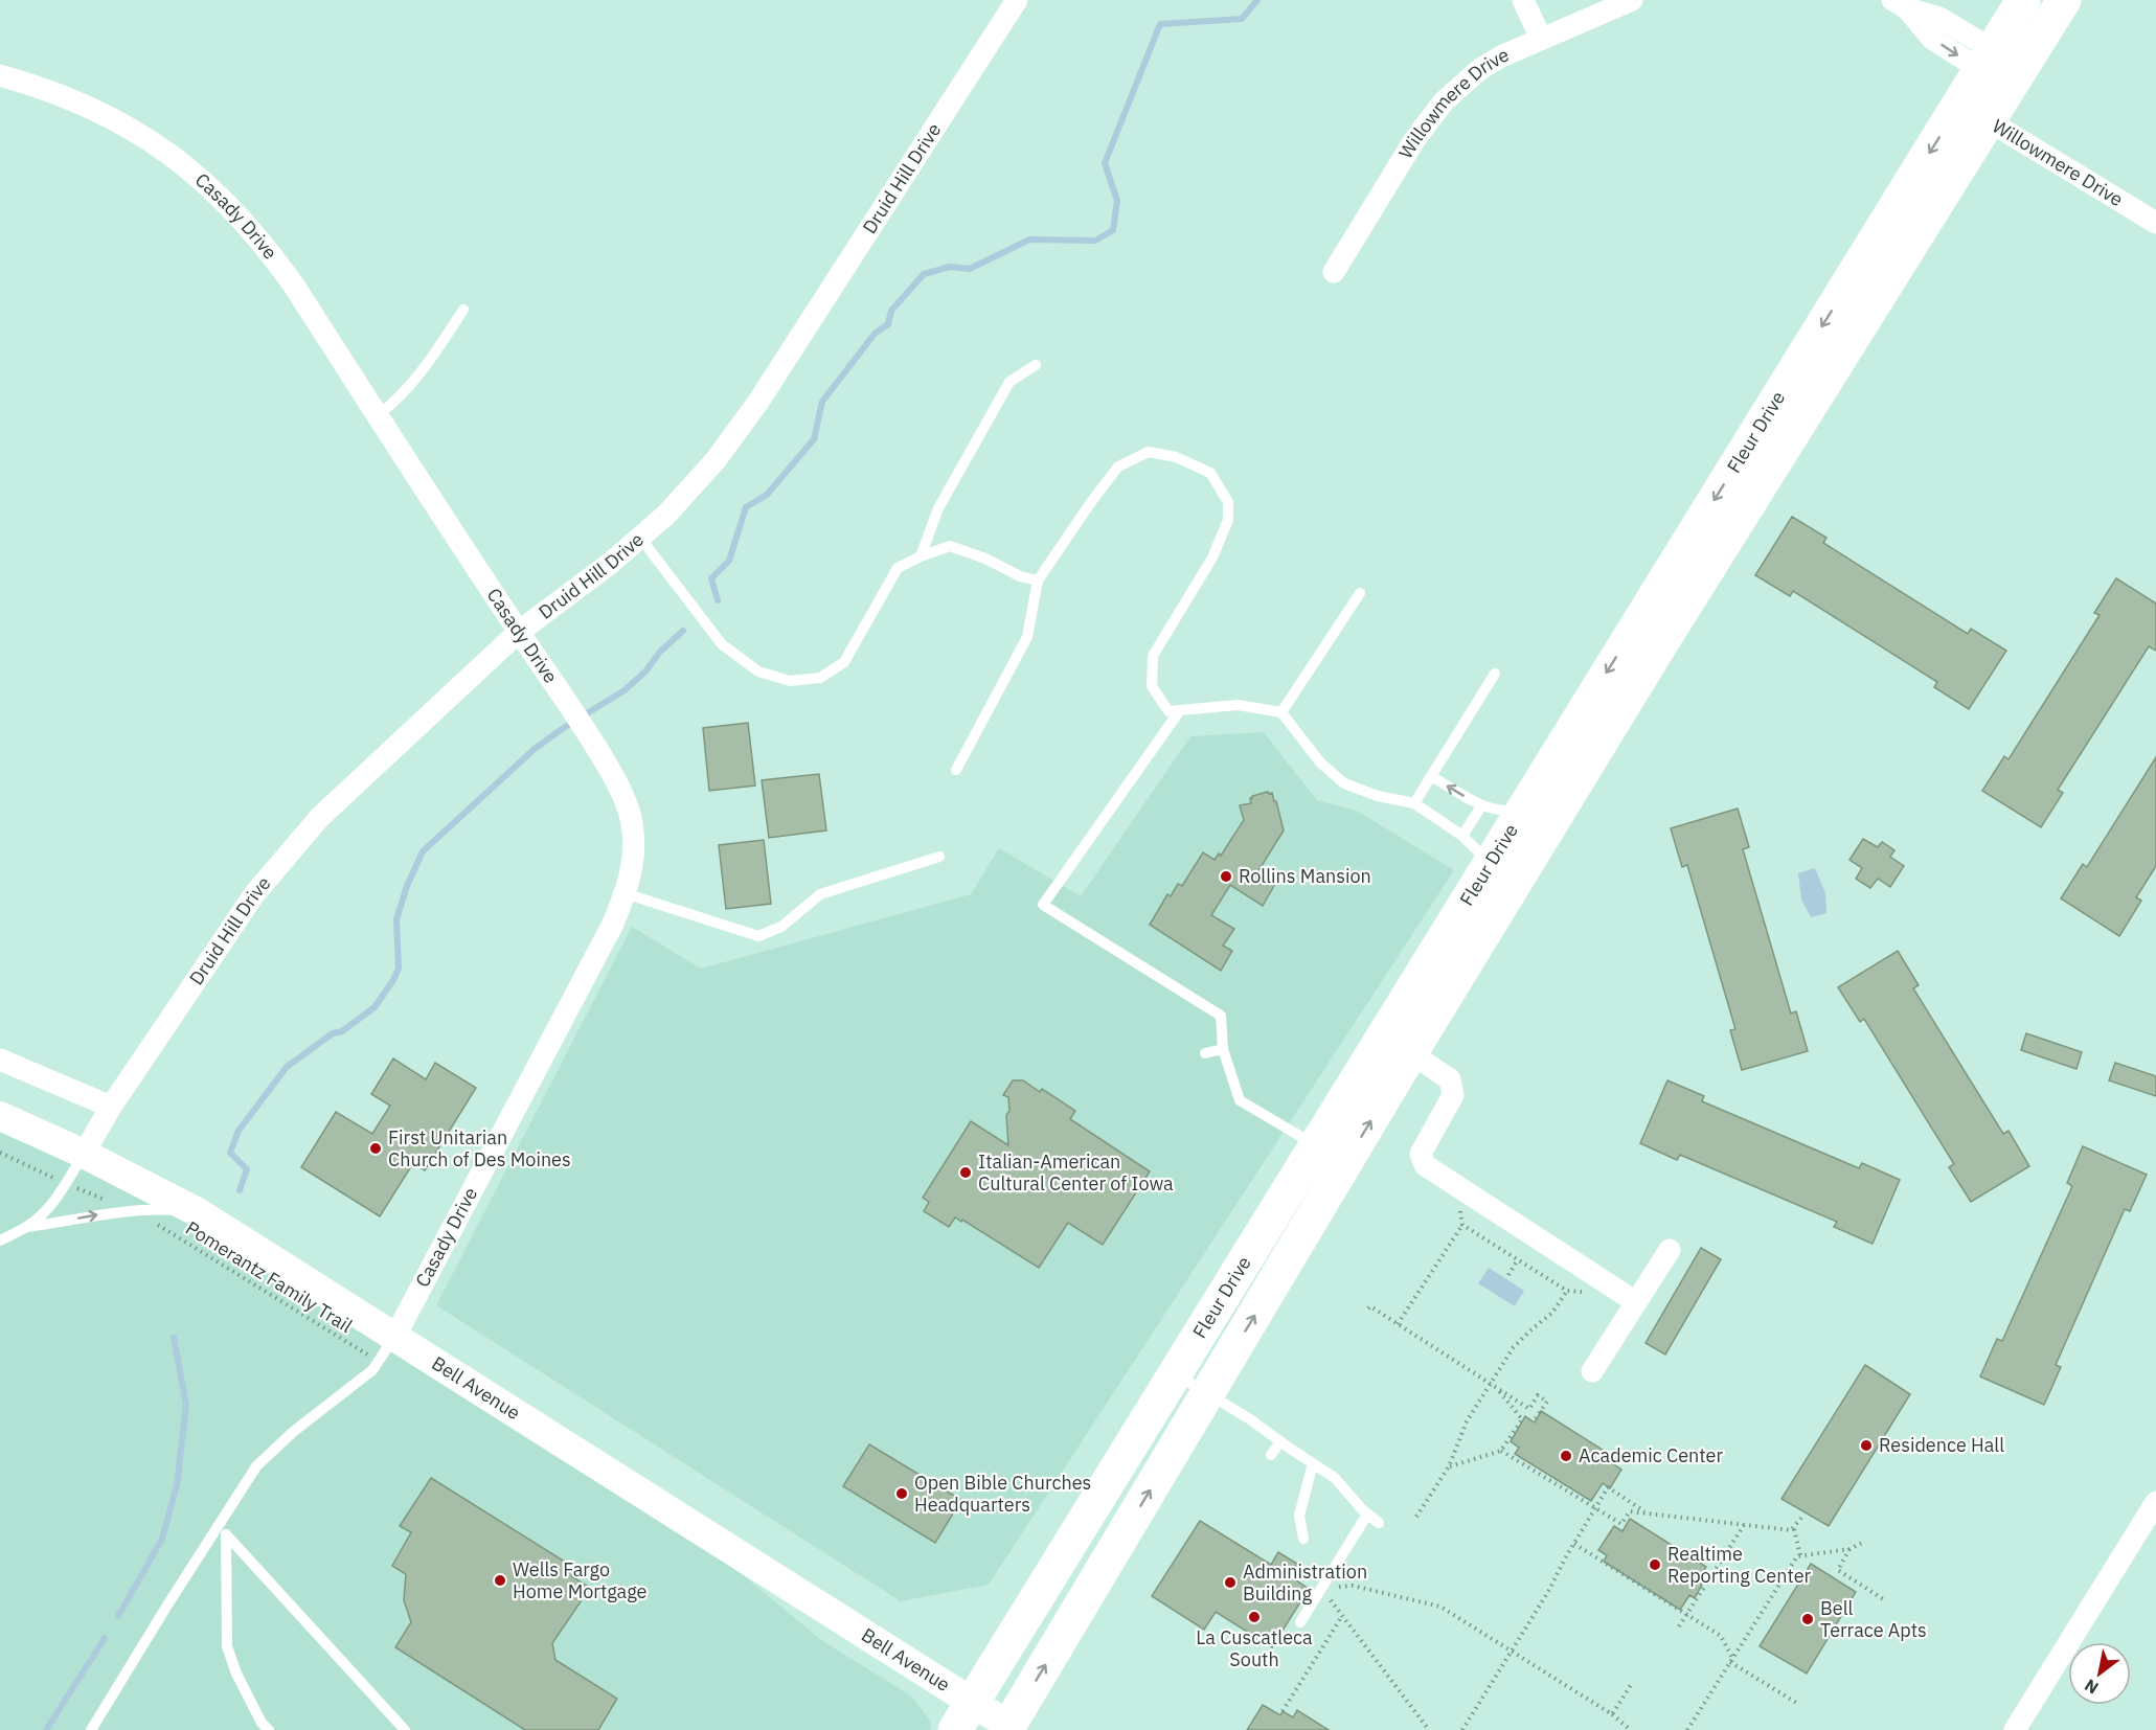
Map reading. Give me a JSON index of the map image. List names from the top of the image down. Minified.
{"streets":{"main road":["Fleur Drive","Bell Avenue"],"street":["Willowmere Drive","Druid Hill Drive","Casady Drive"],"path":["Pomerantz Family Trail"]},"crossings":[["Willowmere Drive","Fleur Drive"],["Druid Hill Drive","Casady Drive"],["Casady Drive","Bell Avenue"],["Fleur Drive","Bell Avenue"]],"places":["Rollins Mansion","First Unitarian Church of Des Moines","Italian-American Cultural Center of Iowa","Residence Hall","Academic Center","Open Bible Churches Headquarters","Realtime Reporting Center","Wells Fargo Home Mortgage","Administration Building","La Cuscatleca South","Bell Terrace Apts"],"north":"bottom left"}
